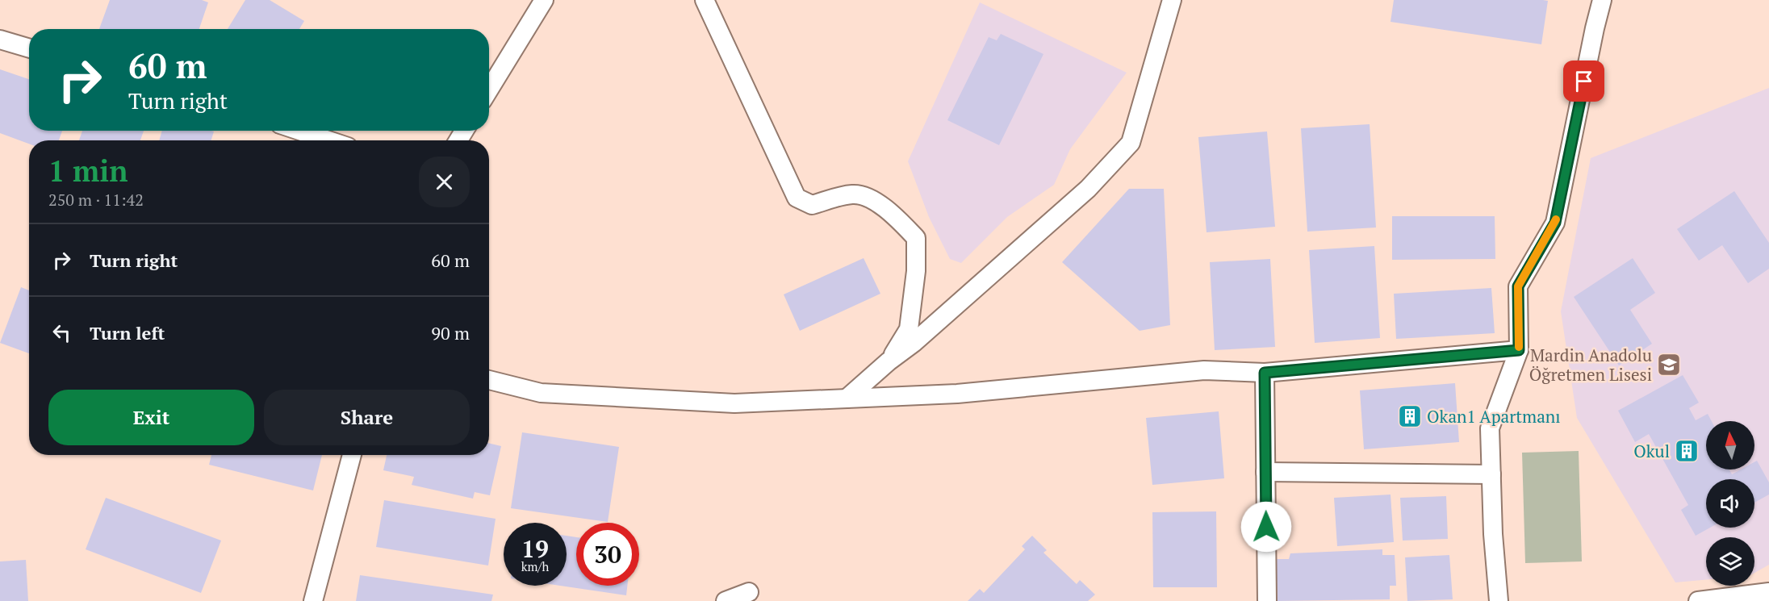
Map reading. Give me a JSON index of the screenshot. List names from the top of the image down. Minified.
{"places":{"school or university":["Mardin Anadolu Öğretmen Lisesi"],"building":["Okan1 Apartmanı","Okul"]},"north":"top","page":{"turn":["60 m","Turn right"],"heading":["1 min","250 m · 11:42"],"list":[{"name":"Turn right","value":"60 m"},{"name":"Turn left","value":"90 m"}],"buttons":["Exit","Share"],"speed":"19 km/h","limit":"30"}}
